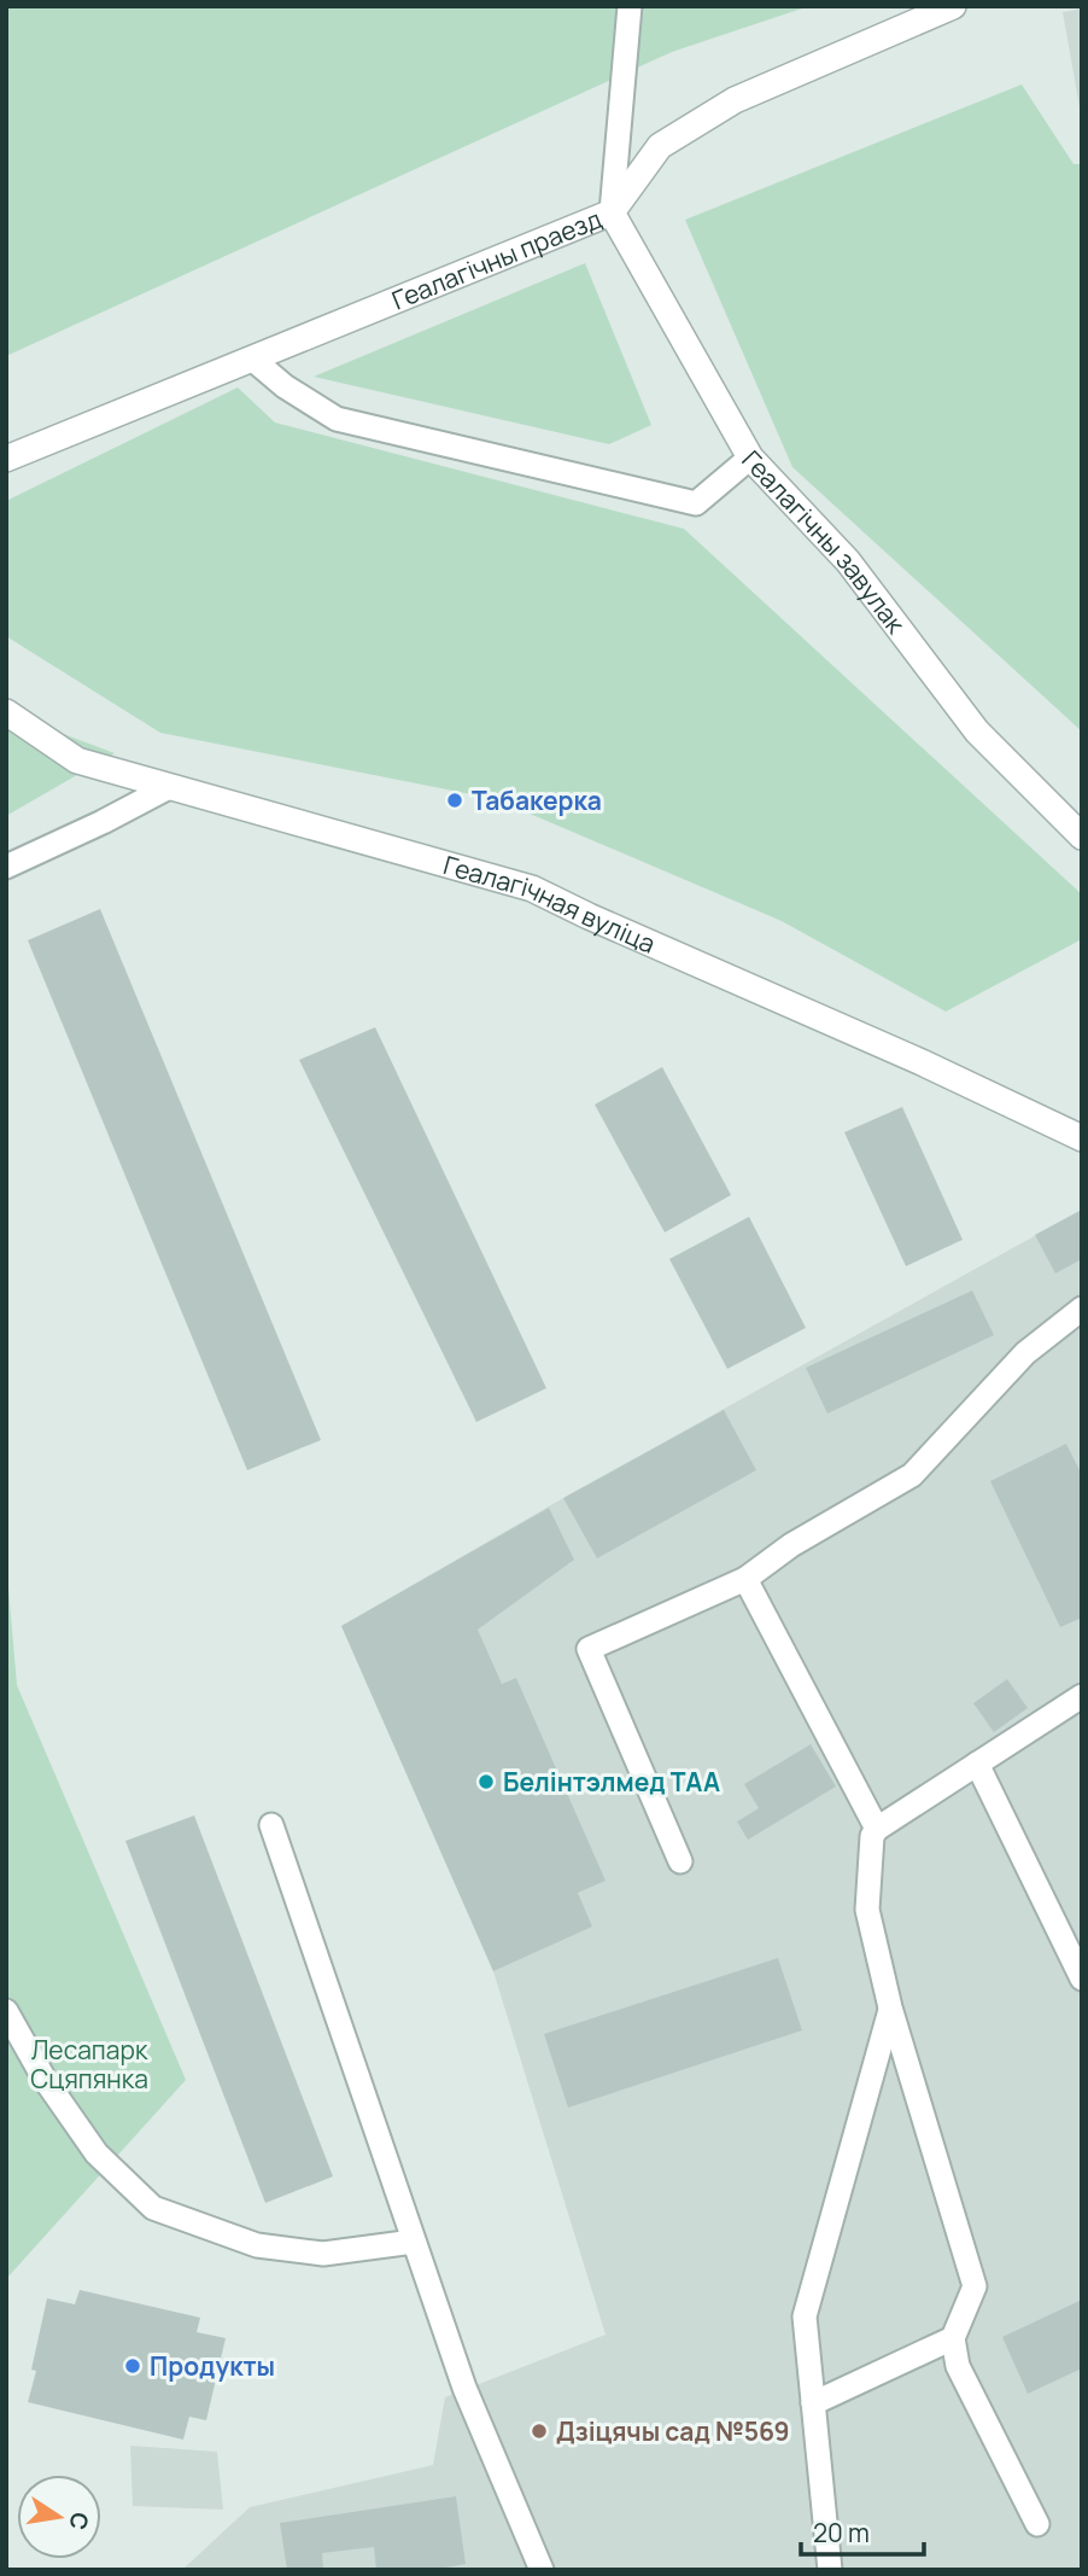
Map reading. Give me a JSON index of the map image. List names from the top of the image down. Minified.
{"streets":{"street":["Геалагічны праезд","Геалагічны завулак","Геалагічная вуліца"]},"crossings":[["Геалагічны праезд","Геалагічны завулак"]],"parks":["Лесапарк Сцяпянка"],"places":["Табакерка","Белінтэлмед ТАА","Продукты","Дзіцячы сад №569"],"scale_bar":"20 m","north":"right"}
